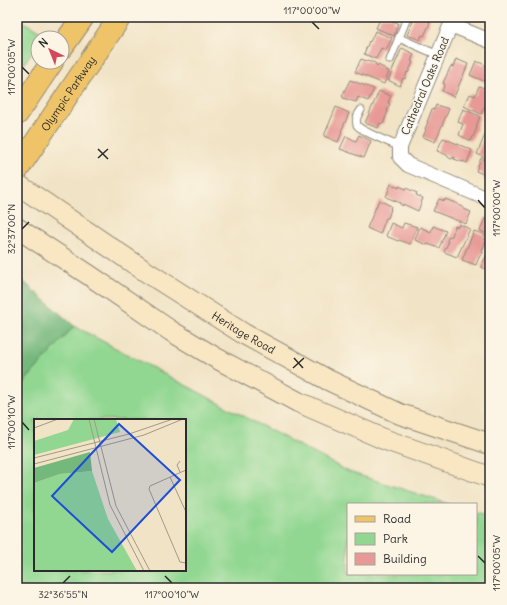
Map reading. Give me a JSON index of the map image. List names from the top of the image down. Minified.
{"streets":{"main road":["Olympic Parkway","Heritage Road"],"street":["Cathedral Oaks Road"]},"legend":["Road","Park","Building"],"north":"top left","coordinates":["117°00'00\"W","117°00'05\"W","32°37'00\"N","117°00'10\"W","32°36'55\"N"]}
